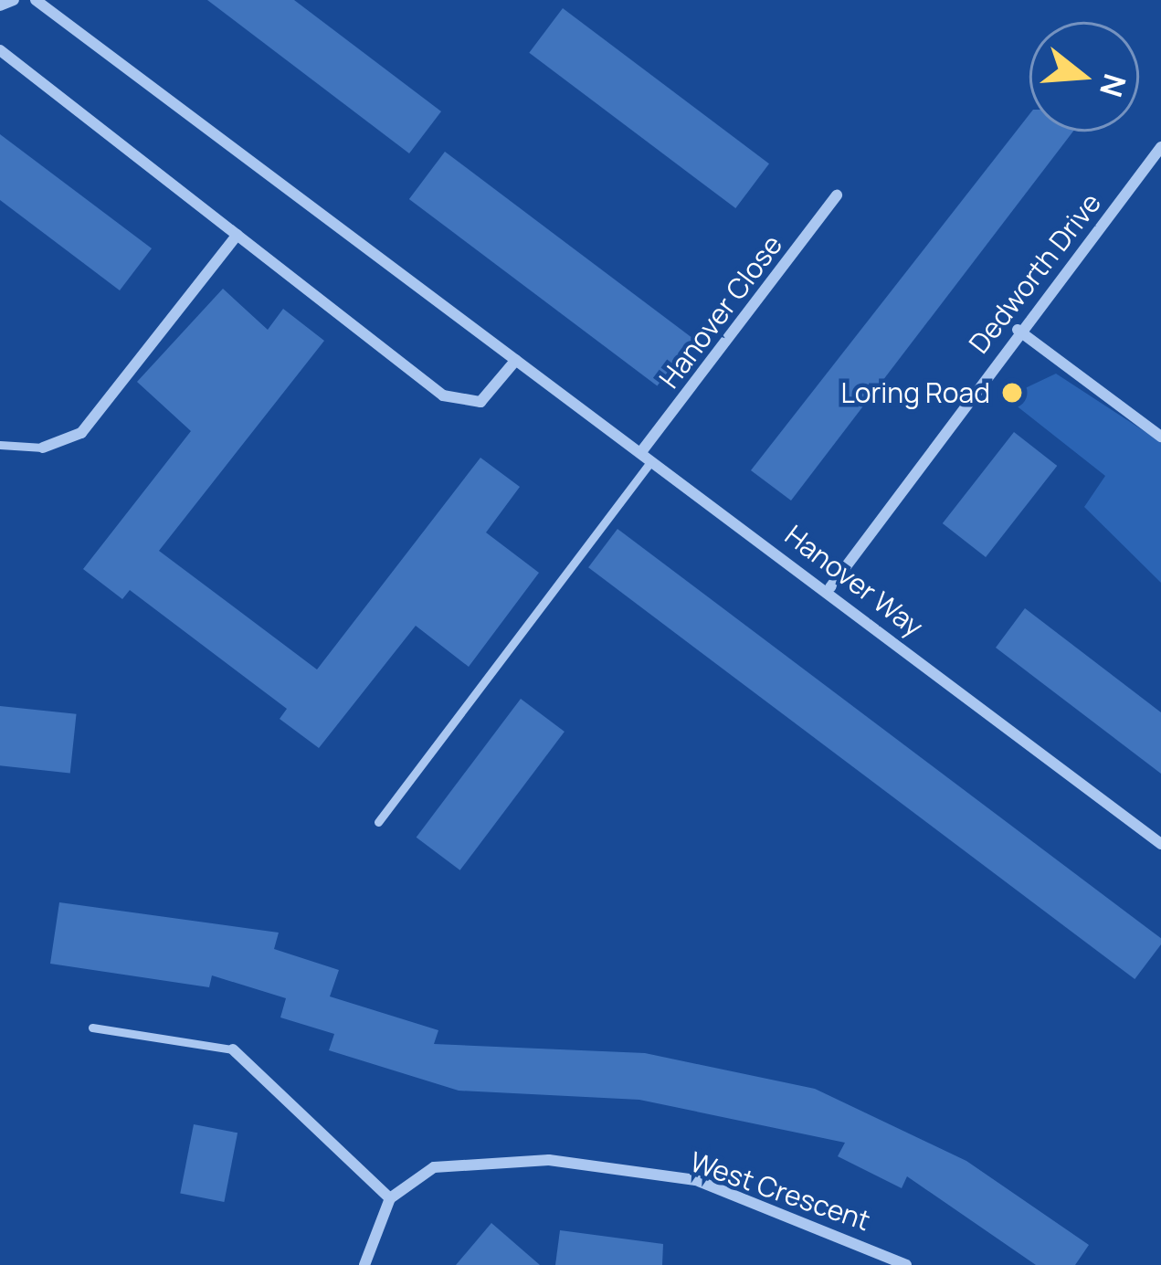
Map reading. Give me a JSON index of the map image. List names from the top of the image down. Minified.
{"streets":{"street":["Dedworth Drive","Hanover Close","Hanover Way","West Crescent"]},"crossings":[["Dedworth Drive","Hanover Way"],["Hanover Close","Hanover Way"]],"places":["Loring Road"],"north":"right"}
